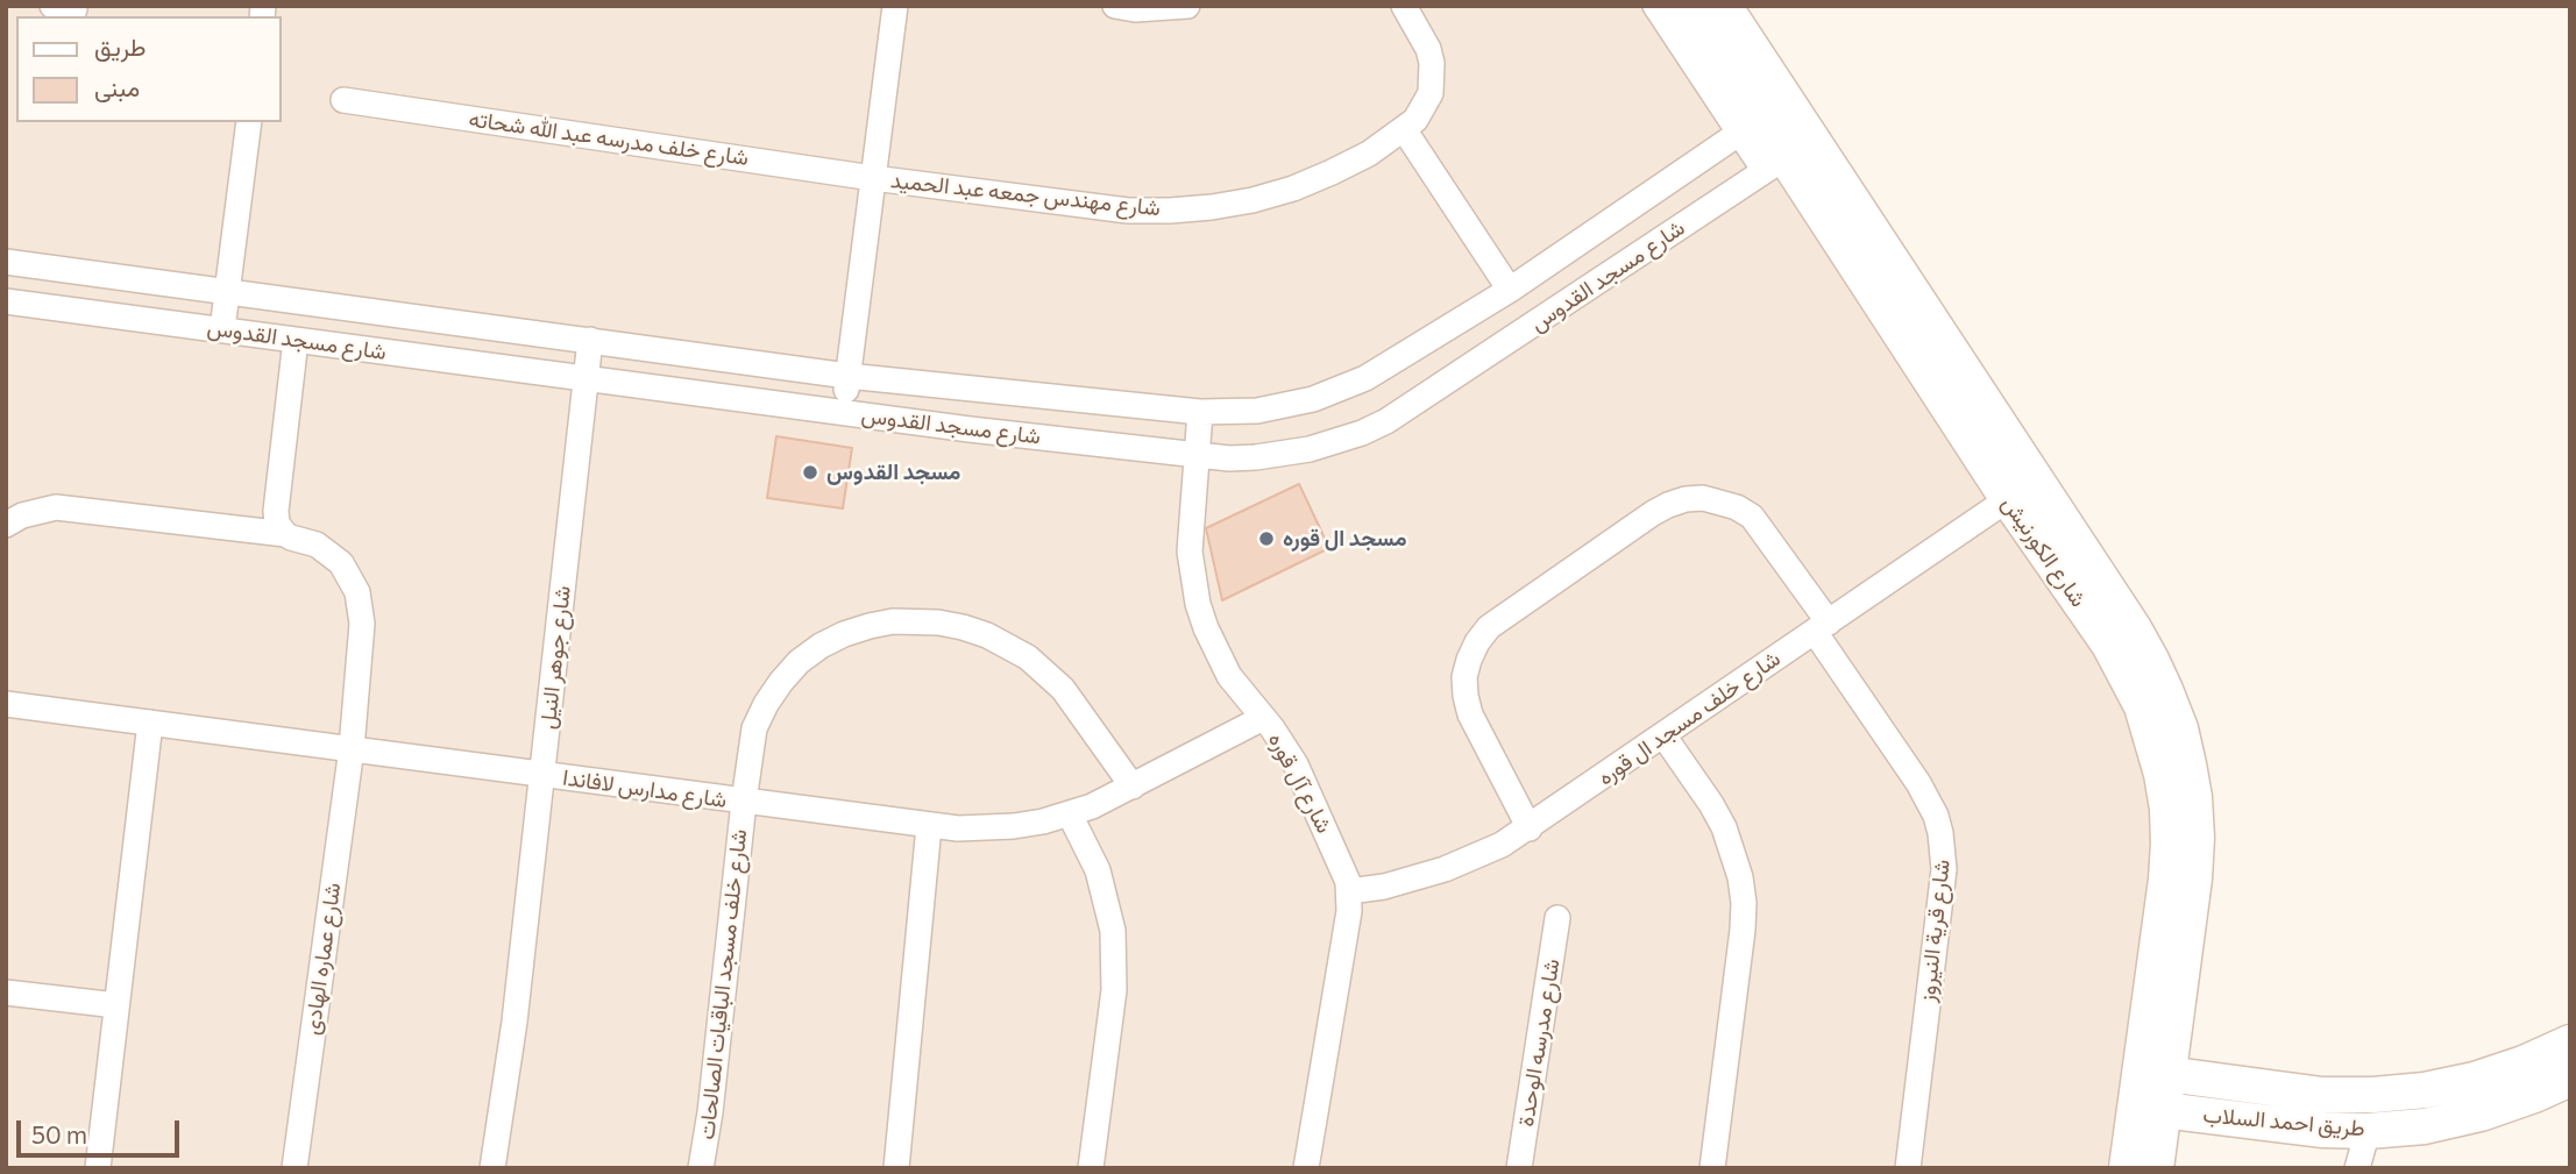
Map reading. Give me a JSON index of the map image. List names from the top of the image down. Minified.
{"streets":{"street":["شارع خلف مدرسه عبد الله شحاته","شارع مهندس جمعه عبد الحميد","شارع مسجد القدوس","شارع الكورنيش","شارع جوهر النيل","شارع خلف مسجد ال قوره","شارع آل قوره","شارع مدارس لافاندا","شارع قرية النيروز","شارع عماره الهادى","شارع خلف مسجد الباقيات الصالحات","شارع مدرسه الوحدة","طريق احمد السلاب"]},"crossings":[["شارع خلف مدرسه عبد الله شحاته","شارع مهندس جمعه عبد الحميد"],["شارع مسجد القدوس","شارع الكورنيش"],["شارع مسجد القدوس","شارع جوهر النيل"],["شارع مسجد القدوس","شارع آل قوره"],["شارع الكورنيش","شارع خلف مسجد ال قوره"],["شارع الكورنيش","طريق احمد السلاب"],["شارع جوهر النيل","شارع مدارس لافاندا"],["شارع خلف مسجد ال قوره","شارع آل قوره"],["شارع خلف مسجد ال قوره","شارع قرية النيروز"],["شارع آل قوره","شارع مدارس لافاندا"],["شارع مدارس لافاندا","شارع عماره الهادى"],["شارع مدارس لافاندا","شارع خلف مسجد الباقيات الصالحات"]],"places":["مسجد القدوس","مسجد ال قوره"],"legend":["طريق","مبنى"],"scale_bar":"50 m"}
